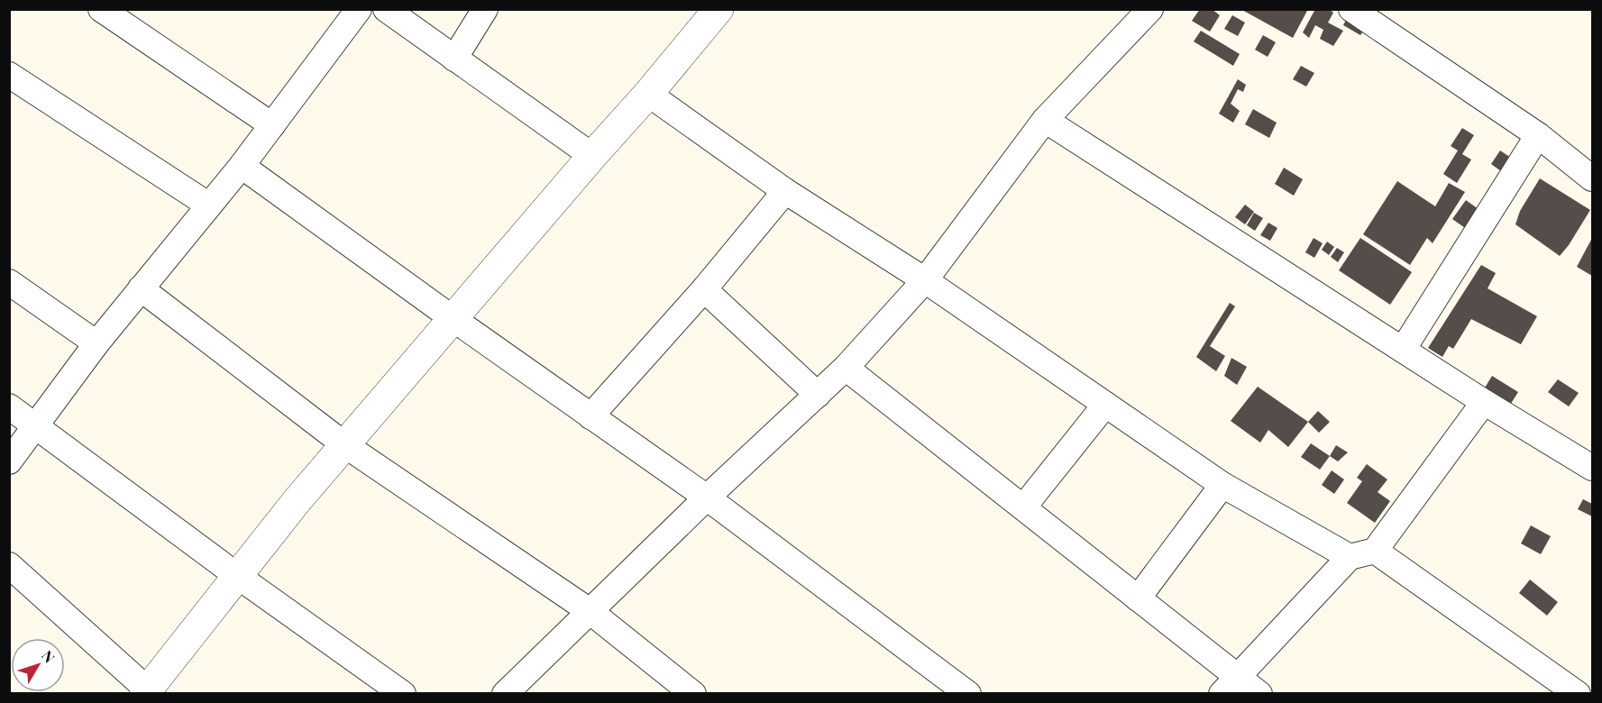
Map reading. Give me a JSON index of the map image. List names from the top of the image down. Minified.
{"north":"top right"}
